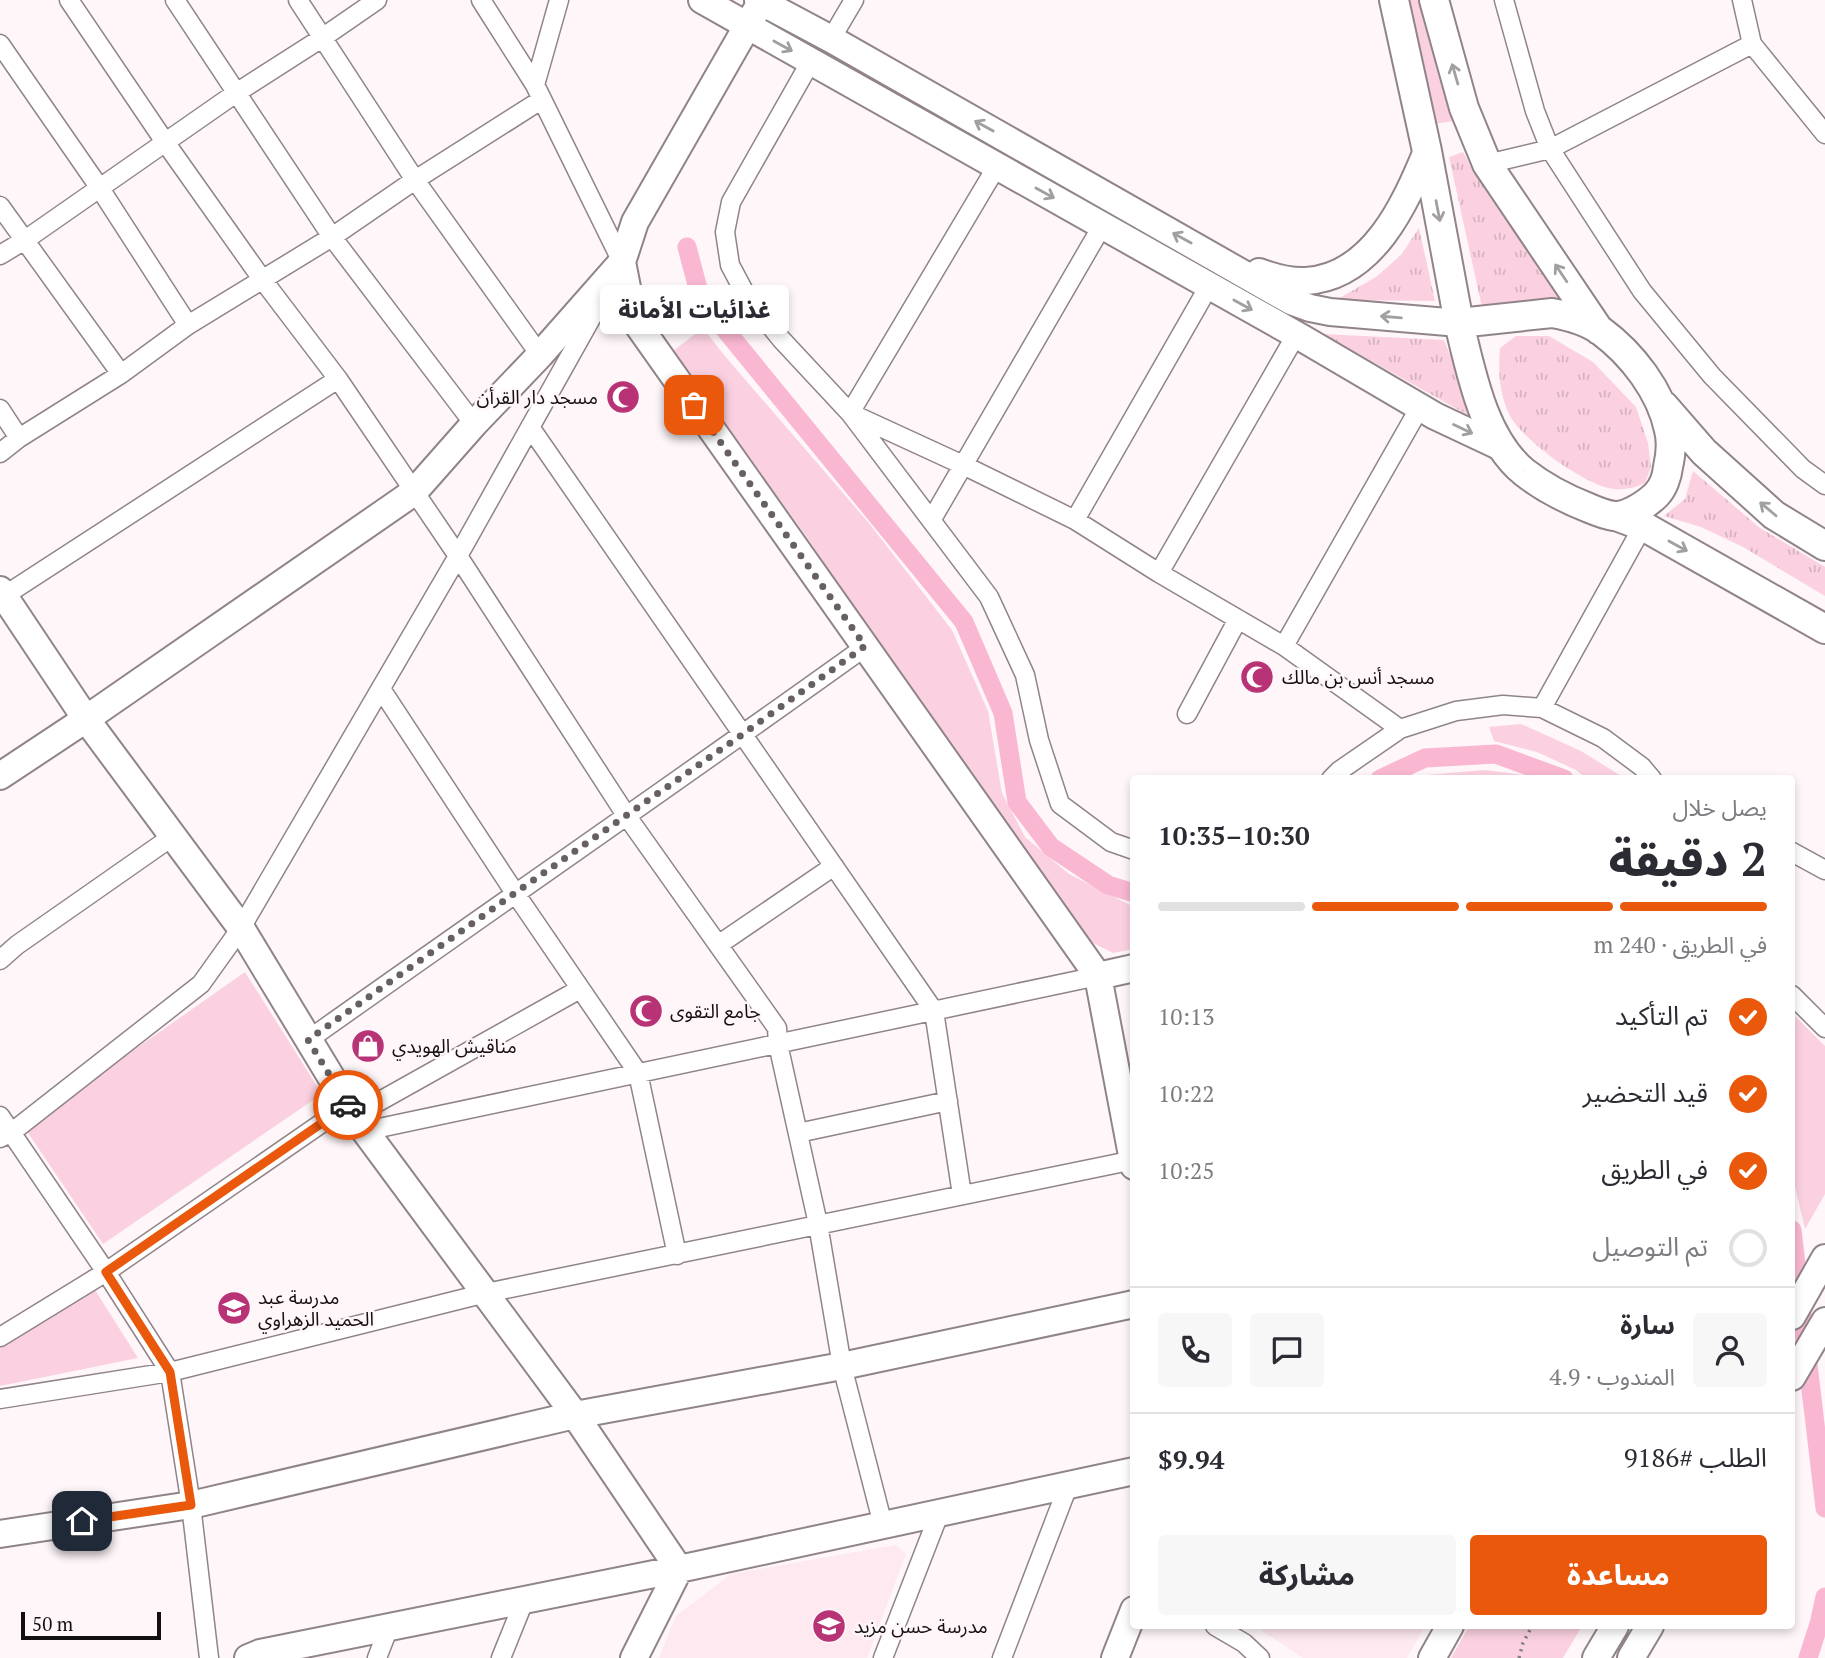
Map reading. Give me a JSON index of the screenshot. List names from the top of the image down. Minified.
{"places":{"mosque":["مسجد دار القرأن","مسجد أنس بن مالك","جامع التقوى"],"other":["غذائيات الأمانة"],"shop":["مناقيش الهويدي"],"school or university":["مدرسة عبد الحميد الزهراوي","مدرسة حسن مزيد"]},"scale_bar":"50 m","page":{"bubble":"غذائيات الأمانة","heading":["2 دقيقة","يصل خلال","10:30–10:35"],"panel":["سارة","المندوب · 4.9","الطلب #9186","$9.94"],"bar":"في الطريق · 240 m","list":[["تم التأكيد","10:13"],["قيد التحضير","10:22"],["في الطريق","10:25"],"تم التوصيل"],"buttons":["مساعدة","مشاركة"],"scale":"50 m"}}
